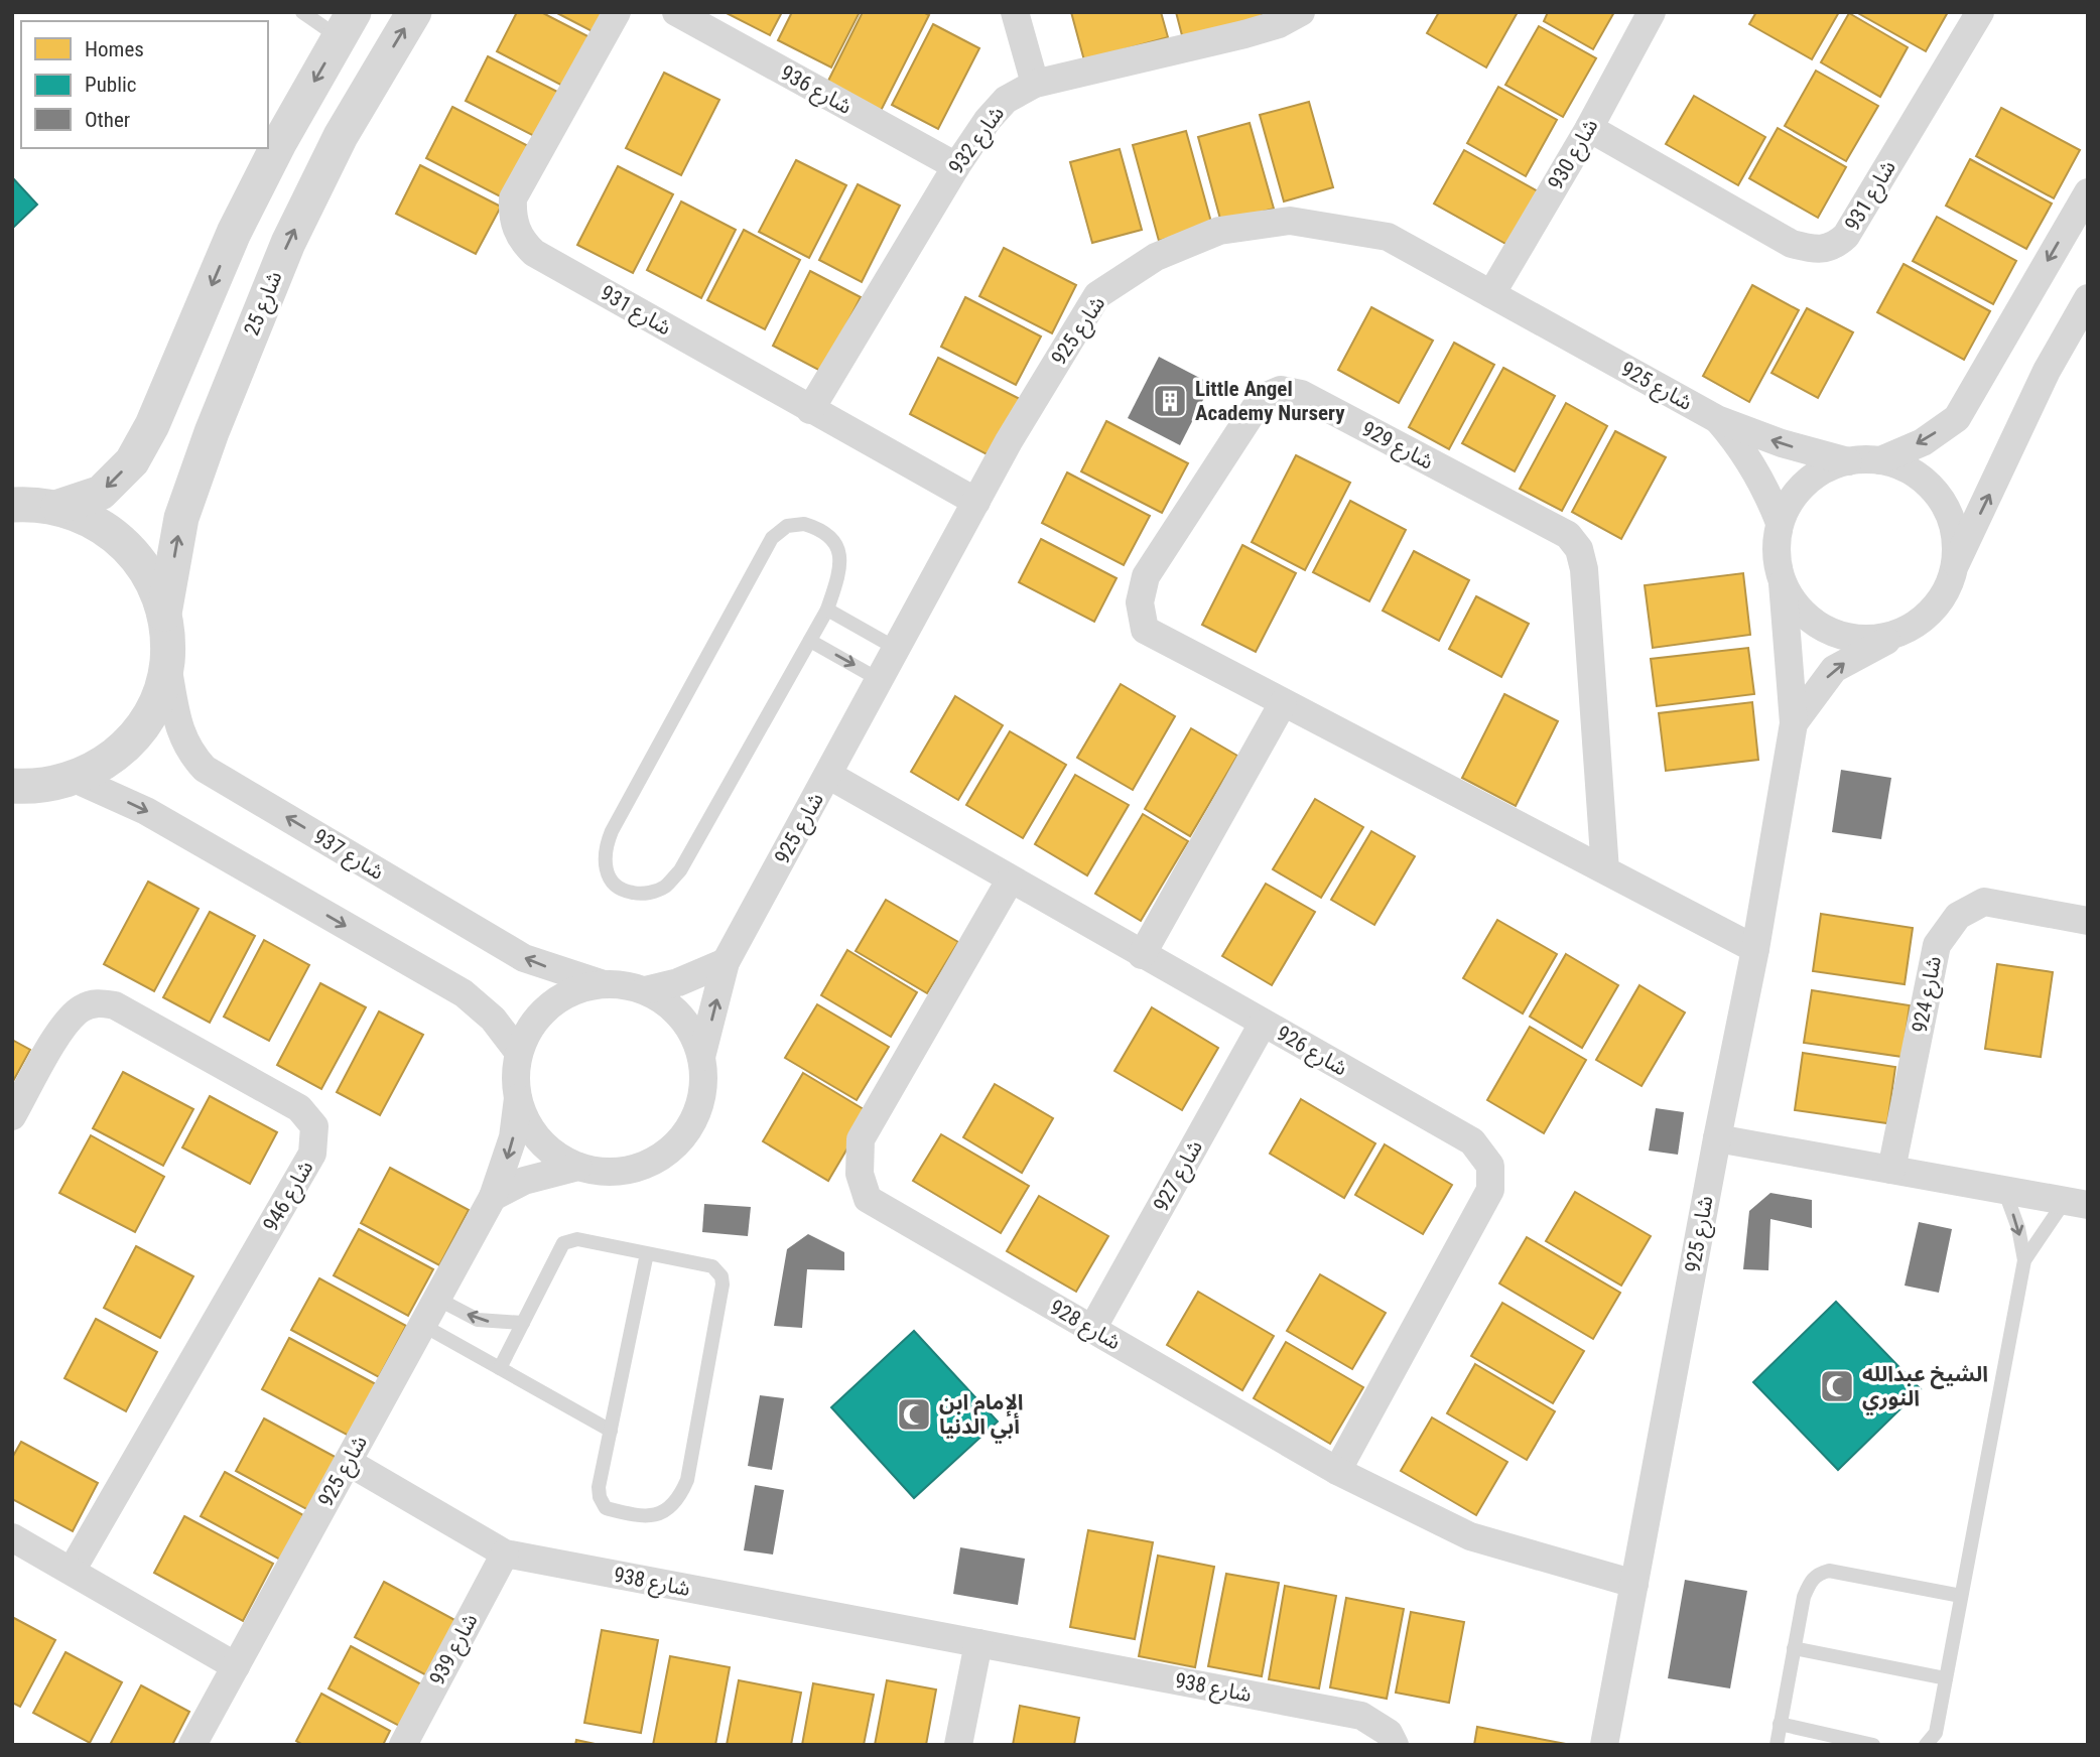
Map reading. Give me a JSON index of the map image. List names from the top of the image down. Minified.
{"streets":{"street":["شارع 936","شارع 932","شارع 930","شارع 931","شارع 25","شارع 925","شارع 929","شارع 937","شارع 924","شارع 926","شارع 927","شارع 946","شارع 928","شارع 938","شارع 939"]},"crossings":[["شارع 936","شارع 932"],["شارع 932","شارع 931"],["شارع 930","شارع 931"],["شارع 930","شارع 925"],["شارع 931","شارع 925"],["شارع 925","شارع 929"],["شارع 925","شارع 937"],["شارع 925","شارع 926"],["شارع 925","شارع 928"],["شارع 925","شارع 938"],["شارع 926","شارع 927"],["شارع 926","شارع 928"],["شارع 927","شارع 928"],["شارع 938","شارع 939"]],"places":{"building":["Little Angel Academy Nursery"],"mosque":["الشيخ عبدالله النوري","الإمام ابن أبي الدنيا"]},"legend":["Homes","Public","Other"]}
